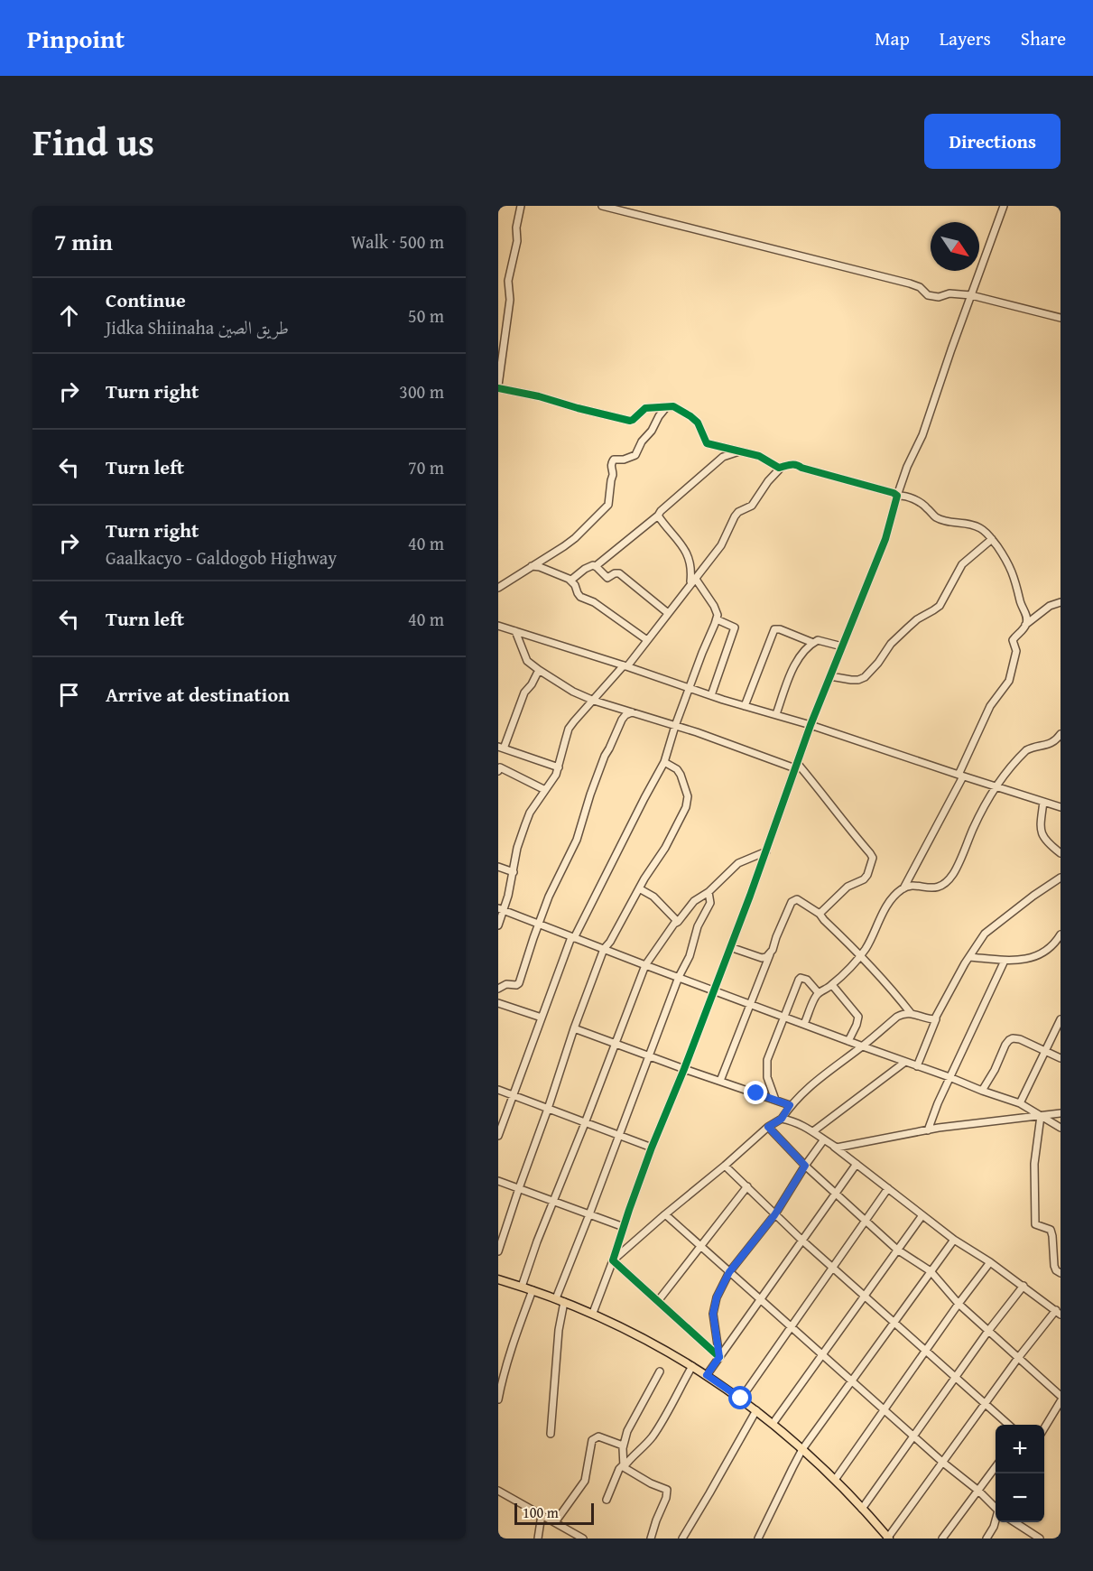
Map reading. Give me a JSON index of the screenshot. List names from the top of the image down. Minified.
{"scale_bar":"100 m","north":"bottom right","page":{"header":"Pinpoint","nav":["Map","Layers","Share"],"title":"Find us","buttons":"Directions","heading":["7 min","Walk · 500 m"],"list":[["Continue","Jidka Shiinaha طريق الصين","50 m"],["Turn right","300 m"],["Turn left","70 m"],["Turn right","Gaalkacyo - Galdogob Highway","40 m"],["Turn left","40 m"],"Arrive at destination"],"map_buttons":["+","−"],"scale":"100 m"}}
